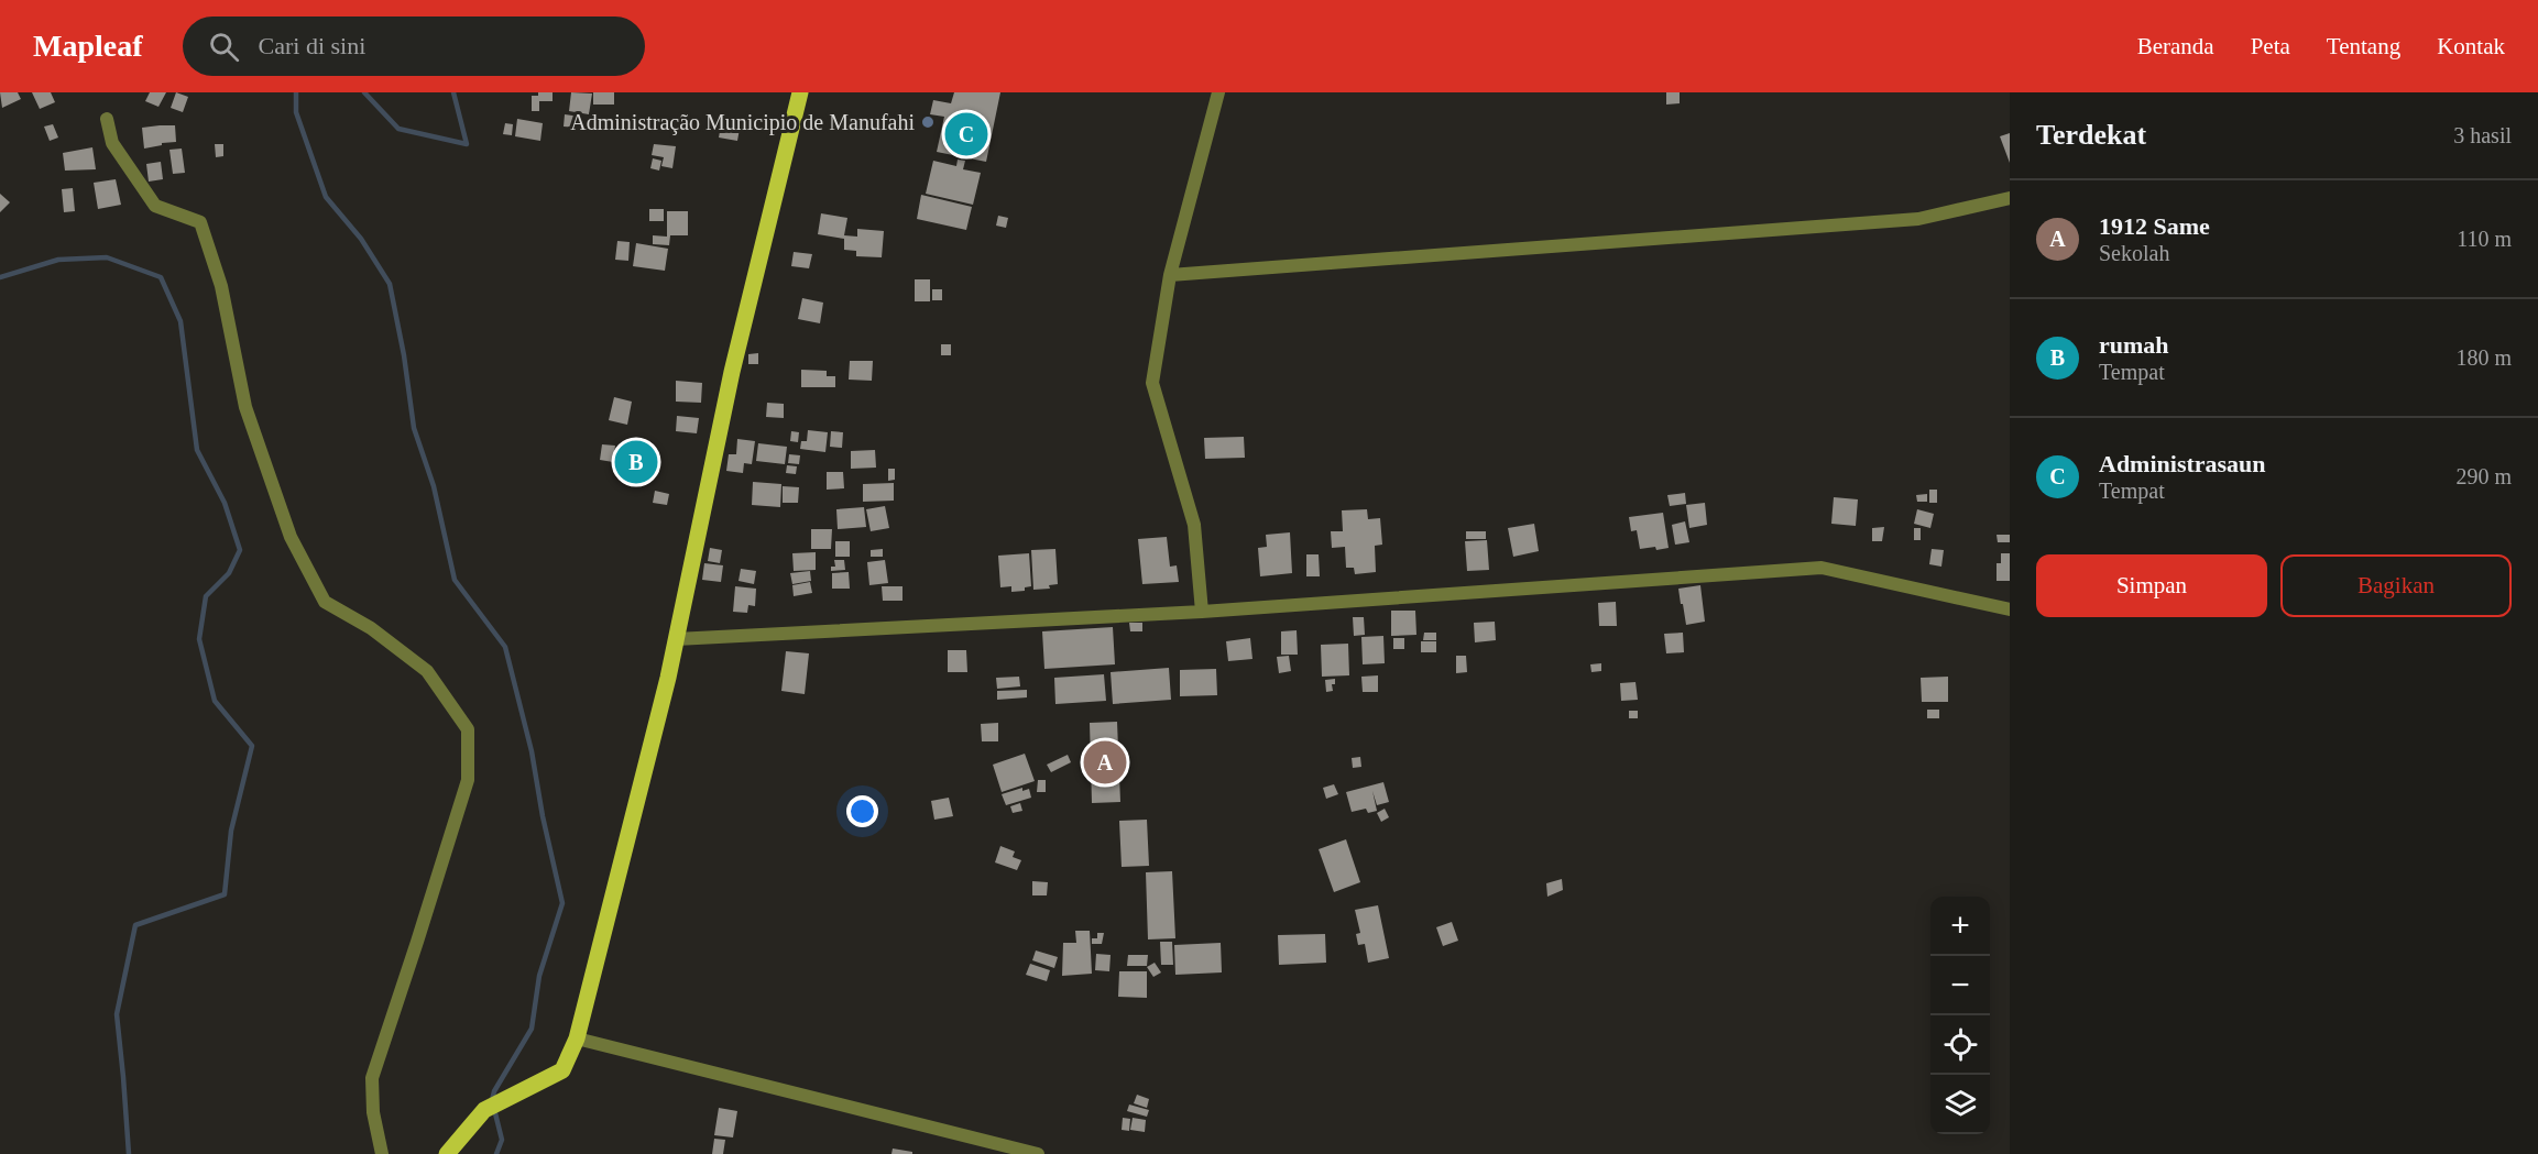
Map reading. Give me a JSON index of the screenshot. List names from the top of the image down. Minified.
{"places":["Administração Municipio de Manufahi"],"page":{"header":"Mapleaf","search":"Cari di sini","nav":["Beranda","Peta","Tentang","Kontak"],"heading":["Terdekat","3 hasil"],"pins":["C","B","A"],"list":[{"mark":"A","name":"1912 Same","note":"Sekolah","value":"110 m"},{"mark":"B","name":"rumah","note":"Tempat","value":"180 m"},{"mark":"C","name":"Administrasaun","note":"Tempat","value":"290 m"}],"buttons":["Simpan","Bagikan"],"map_buttons":["+","−"]}}
